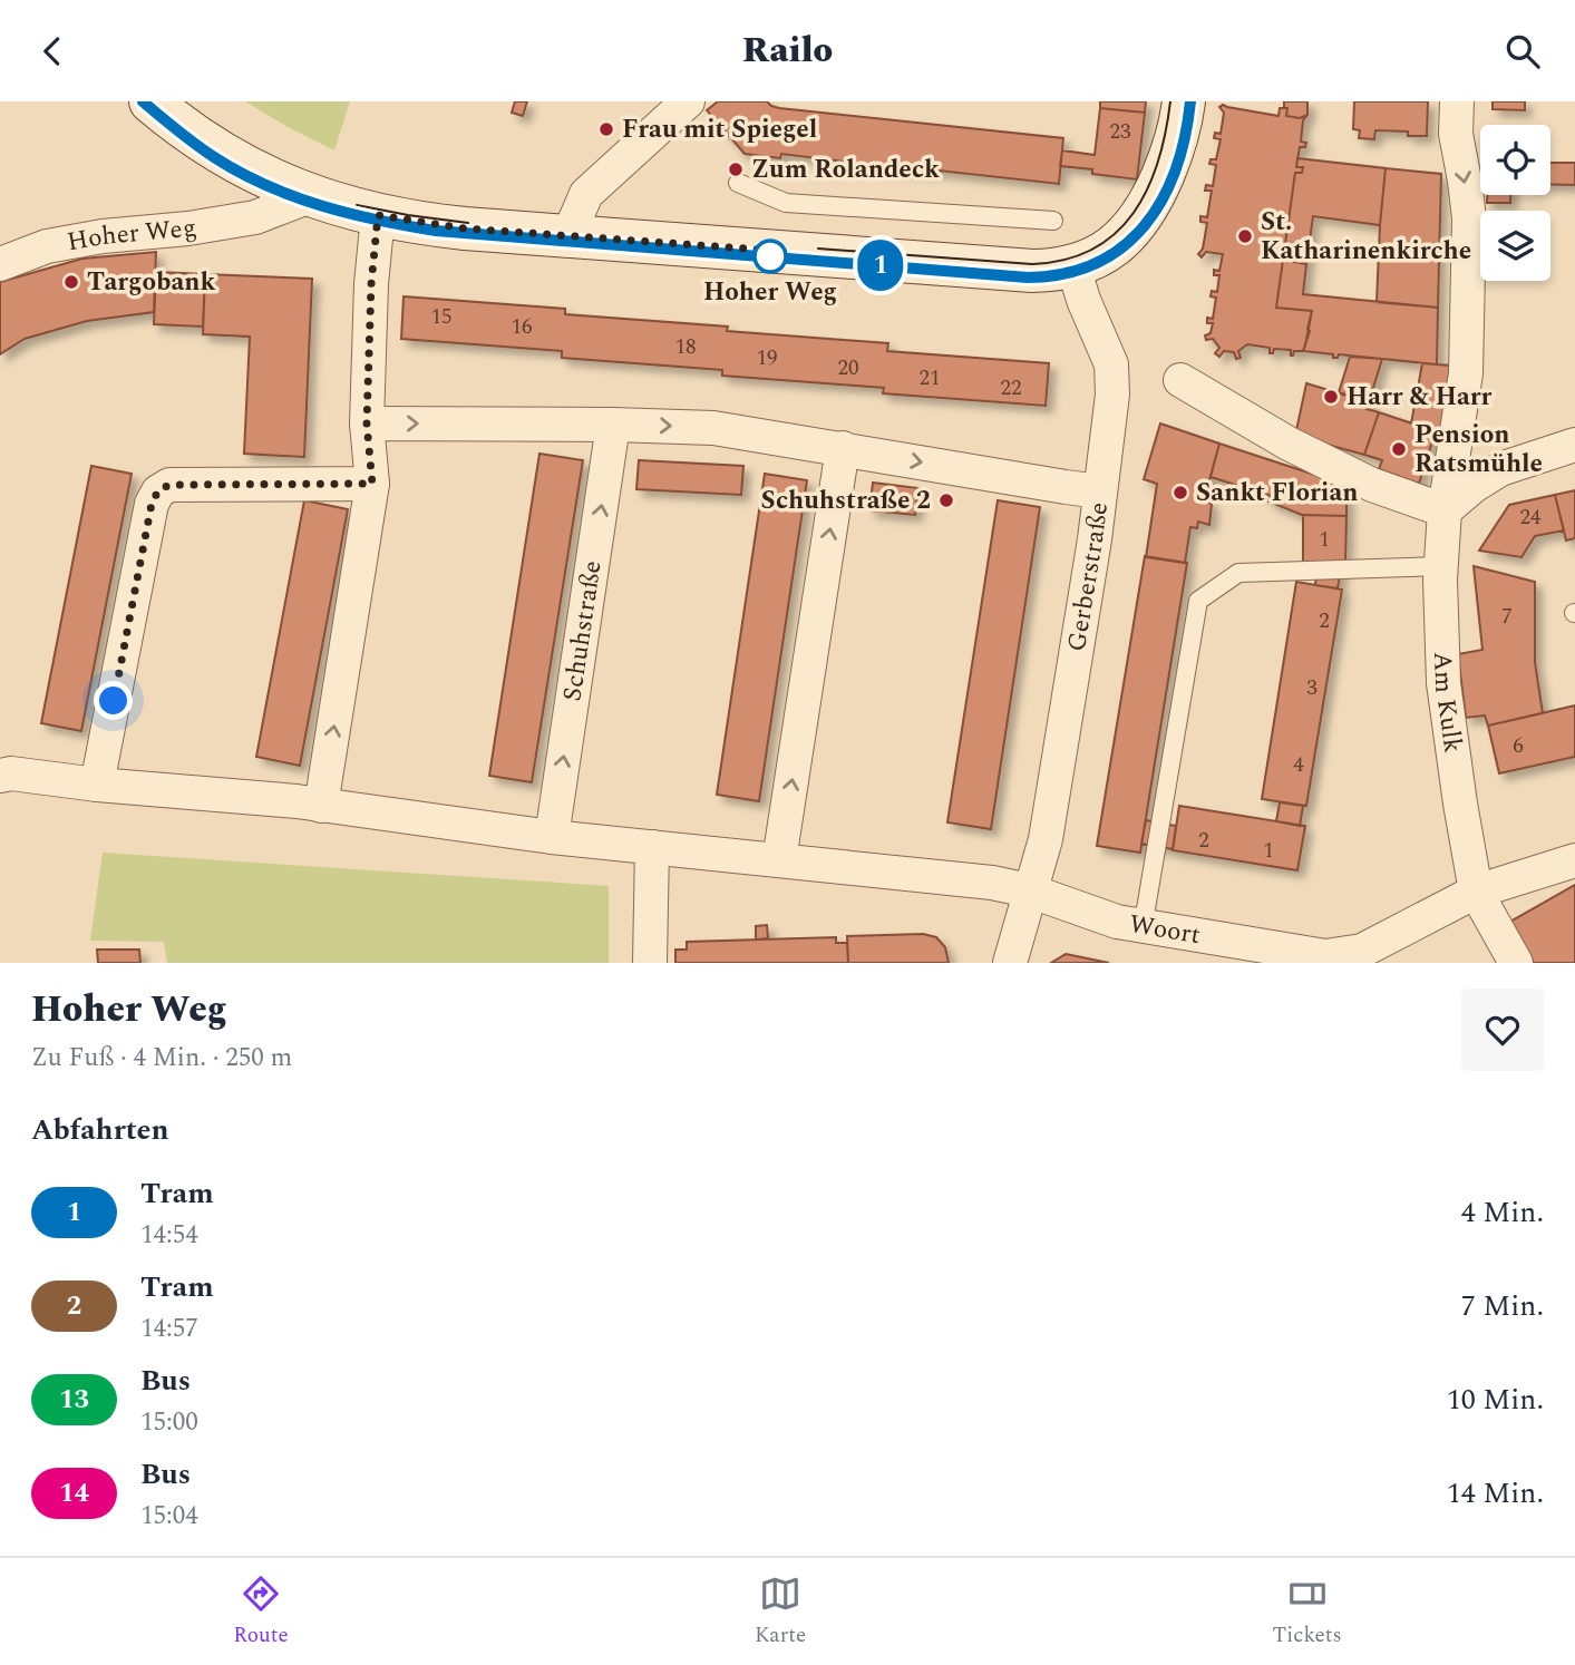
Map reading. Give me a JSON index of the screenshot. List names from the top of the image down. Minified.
{"streets":{"street":["Hoher Weg","Gerberstraße","Schuhstraße","Am Kulk","Woort"]},"crossings":[["Gerberstraße","Woort"],["Am Kulk","Woort"]],"one_way":["Am Kulk"],"places":["Frau mit Spiegel","Zum Rolandeck","St. Katharinenkirche","Hoher Weg","Targobank","Harr & Harr","Pension Ratsmühle","Sankt Florian","Schuhstraße 2"],"lines":["tram line 1"],"house_numbers":["23","15","16","18","19","20","21","22","24","1","7","2","3","6","4","2","1"],"page":{"header":"Railo","on_map":"1","heading":[["Hoher Weg","Zu Fuß · 4 Min. · 250 m"],"Abfahrten"],"list":[{"mark":"1","name":"Tram","note":"14:54","value":"4 Min."},{"mark":"2","name":"Tram","note":"14:57","value":"7 Min."},{"mark":"13","name":"Bus","note":"15:00","value":"10 Min."},{"mark":"14","name":"Bus","note":"15:04","value":"14 Min."}],"tabs":["Route","Karte","Tickets"]}}
